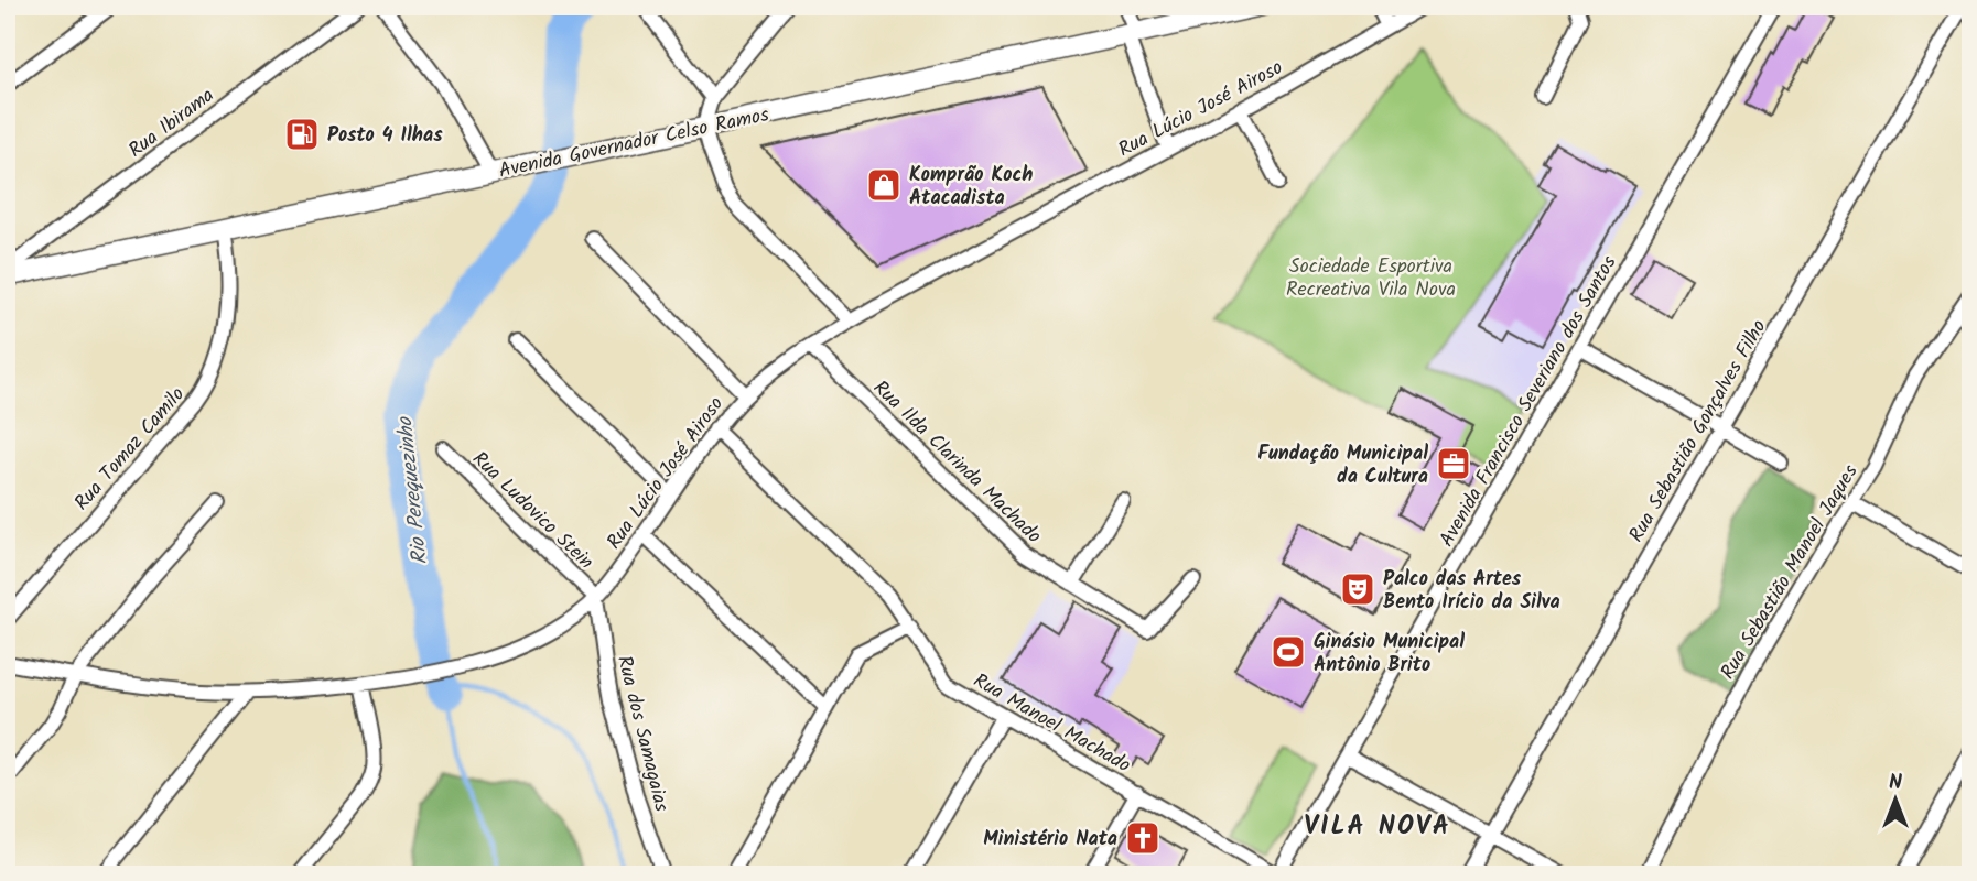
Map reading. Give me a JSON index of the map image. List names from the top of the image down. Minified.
{"streets":{"main road":["Avenida Governador Celso Ramos"],"street":["Rua Lúcio José Airoso","Rua Ibirama","Avenida Francisco Severiano dos Santos","Rua Sebastião Gonçalves Filho","Rua Tomaz Camilo","Rua Ilda Clarinda Machado","Rua Ludovico Stein","Rua Sebastião Manoel Jaques","Rua Manoel Machado","Rua dos Samagaias"]},"crossings":[["Rua Lúcio José Airoso","Rua Ilda Clarinda Machado"],["Rua Lúcio José Airoso","Rua Ludovico Stein"],["Rua Lúcio José Airoso","Rua Manoel Machado"],["Rua Lúcio José Airoso","Rua dos Samagaias"],["Avenida Governador Celso Ramos","Rua Tomaz Camilo"],["Avenida Francisco Severiano dos Santos","Rua Manoel Machado"],["Rua Ludovico Stein","Rua dos Samagaias"]],"districts":["VILA NOVA"],"water":["Rio Perequezinho"],"parks":["Sociedade Esportiva Recreativa Vila Nova"],"places":{"fuel station":["Posto 4 Ilhas"],"shop":["Komprão Koch Atacadista"],"office":["Fundação Municipal da Cultura"],"theatre":["Palco das Artes Bento Irício da Silva"],"sports":["Ginásio Municipal Antônio Brito"],"church":["Ministério Nata"]},"north":"top"}
